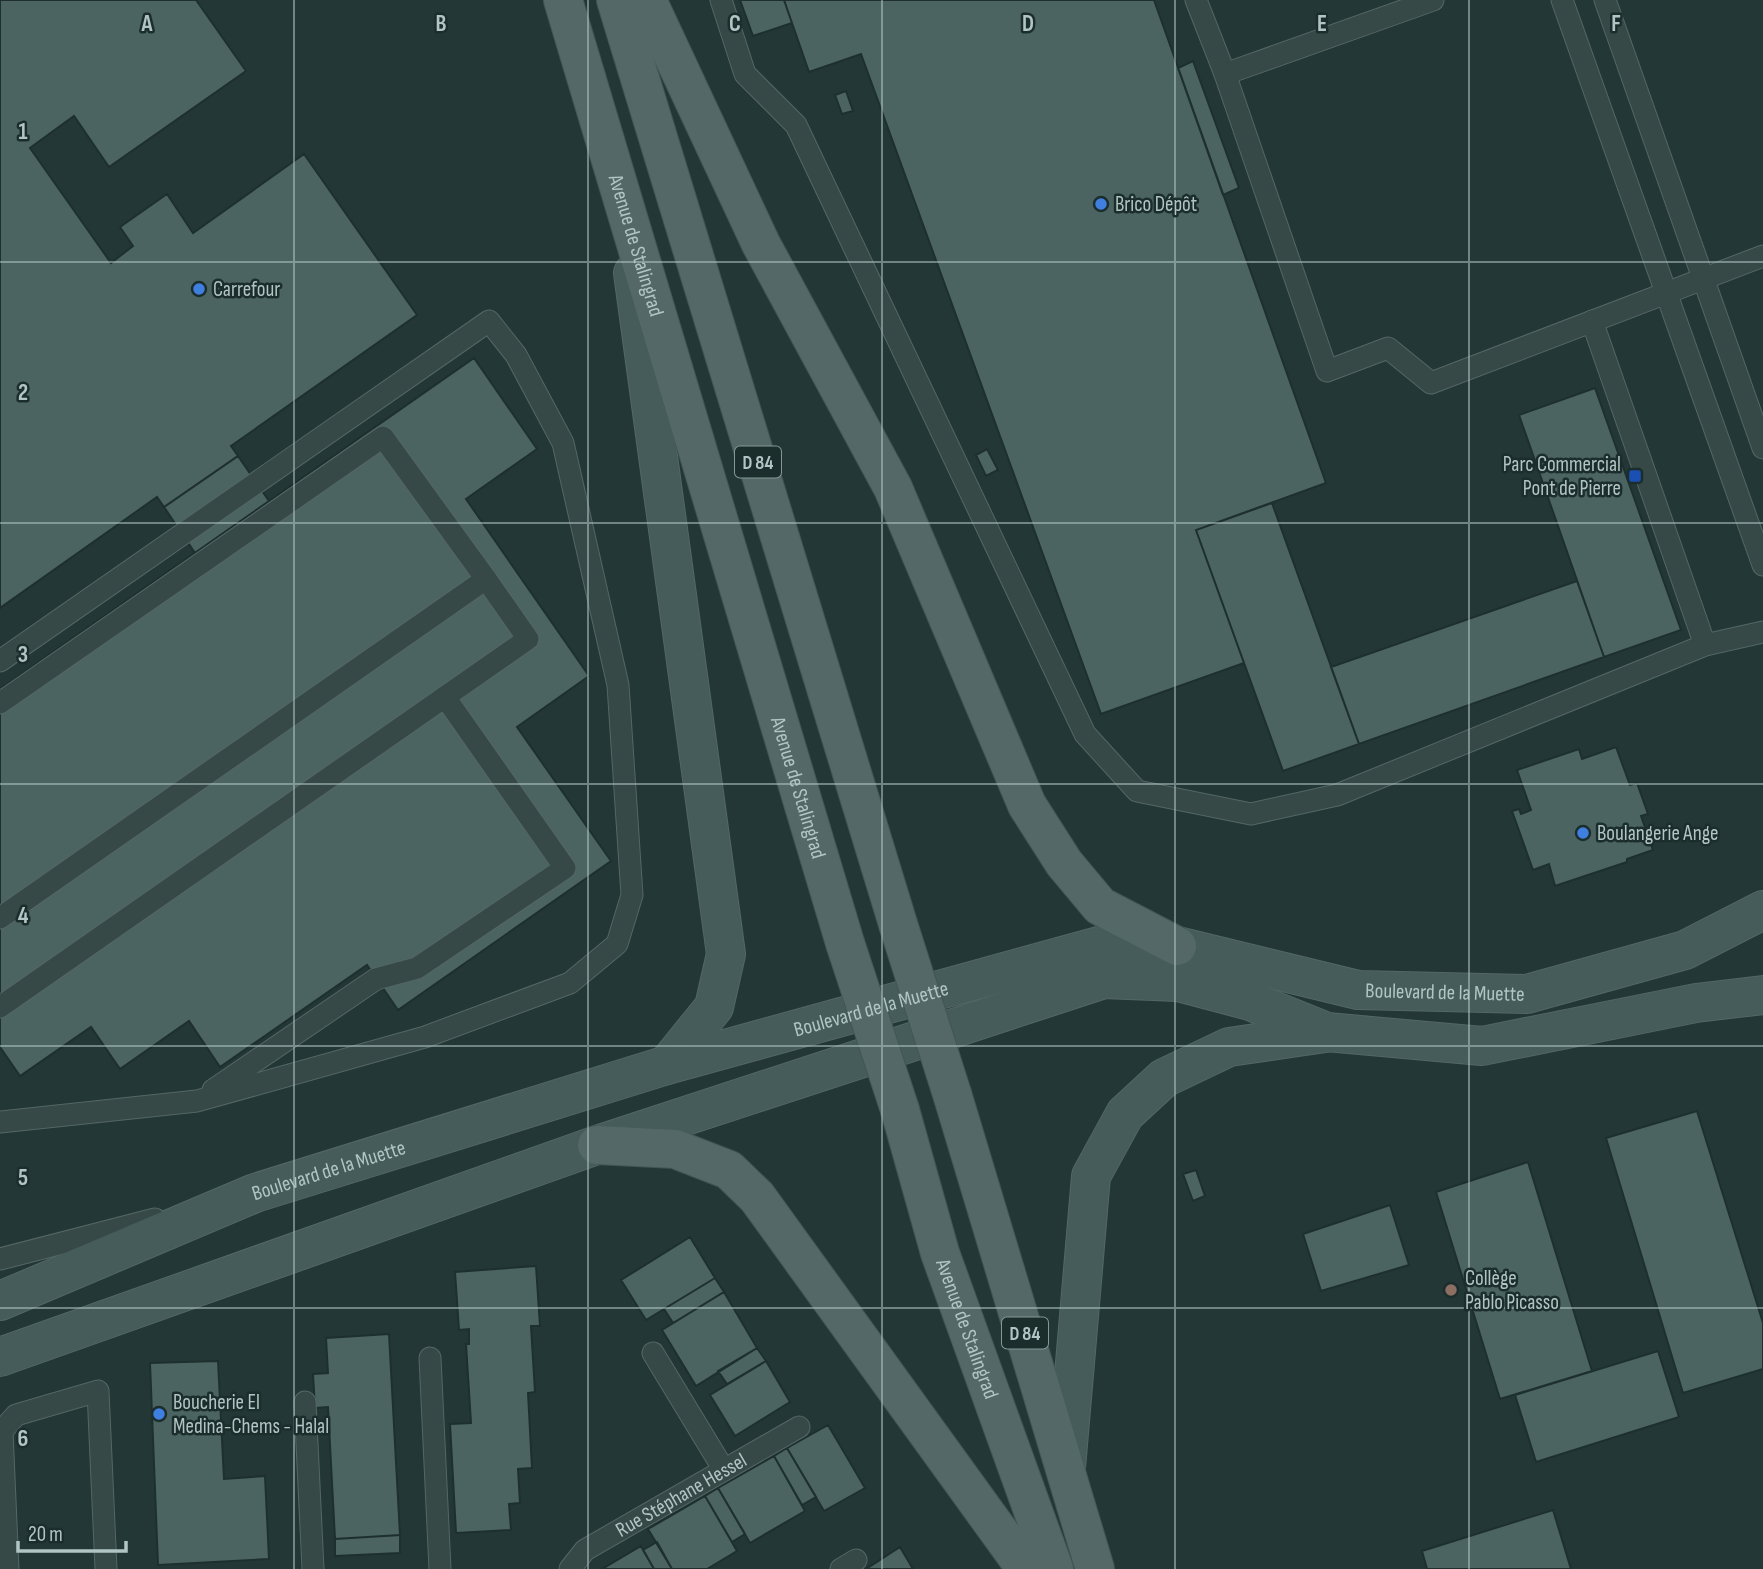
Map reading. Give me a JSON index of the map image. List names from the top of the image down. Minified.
{"streets":{"main road":["Avenue de Stalingrad","D 84","Boulevard de la Muette"],"lane":["Rue Stéphane Hessel"]},"places":{"other":["Brico Dépôt","Carrefour","Boulangerie Ange","Collège Pablo Picasso","Boucherie El Medina-Chems - Halal"],"transit":["Parc Commercial Pont de Pierre"]},"scale_bar":"20 m","grid":{"columns":["A","B","C","D","E","F"],"rows":["1","2","3","4","5","6"]}}
